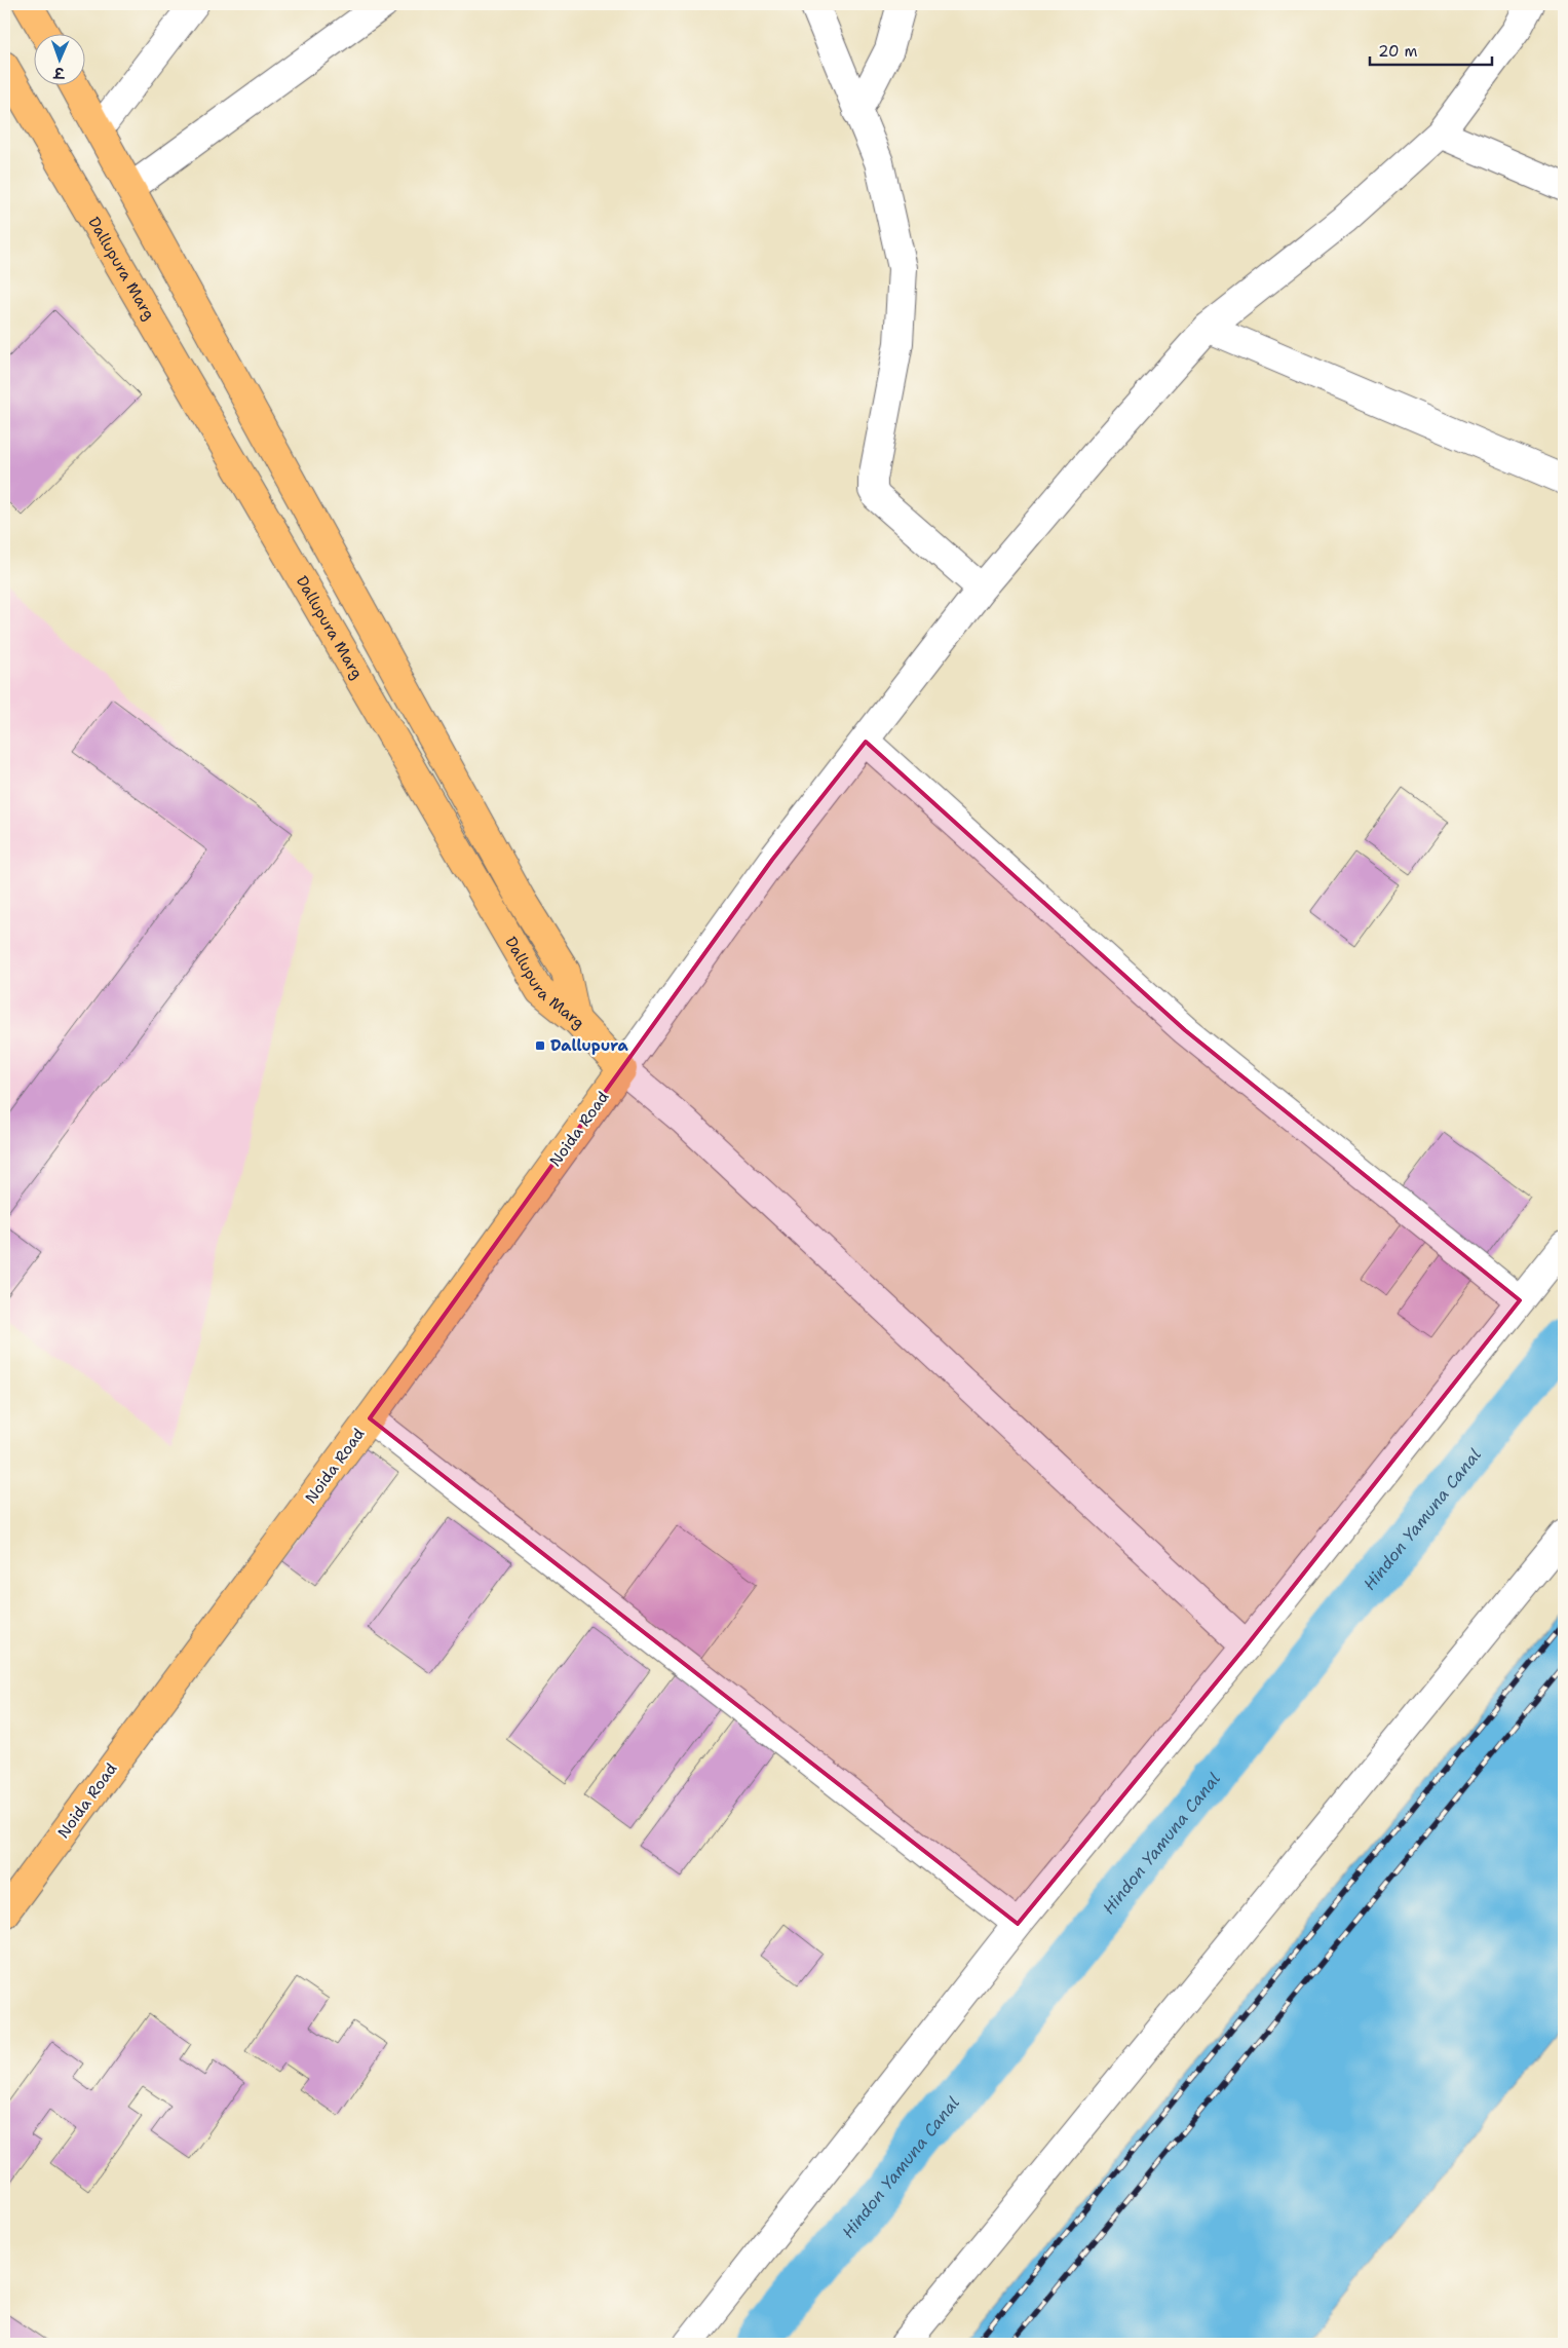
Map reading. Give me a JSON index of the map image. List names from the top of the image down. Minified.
{"streets":{"main road":["Dallupura Marg","Noida Road"]},"water":["Hindon Yamuna Canal"],"places":{"transit":["Dallupura"]},"scale_bar":"20 m","north":"bottom"}
